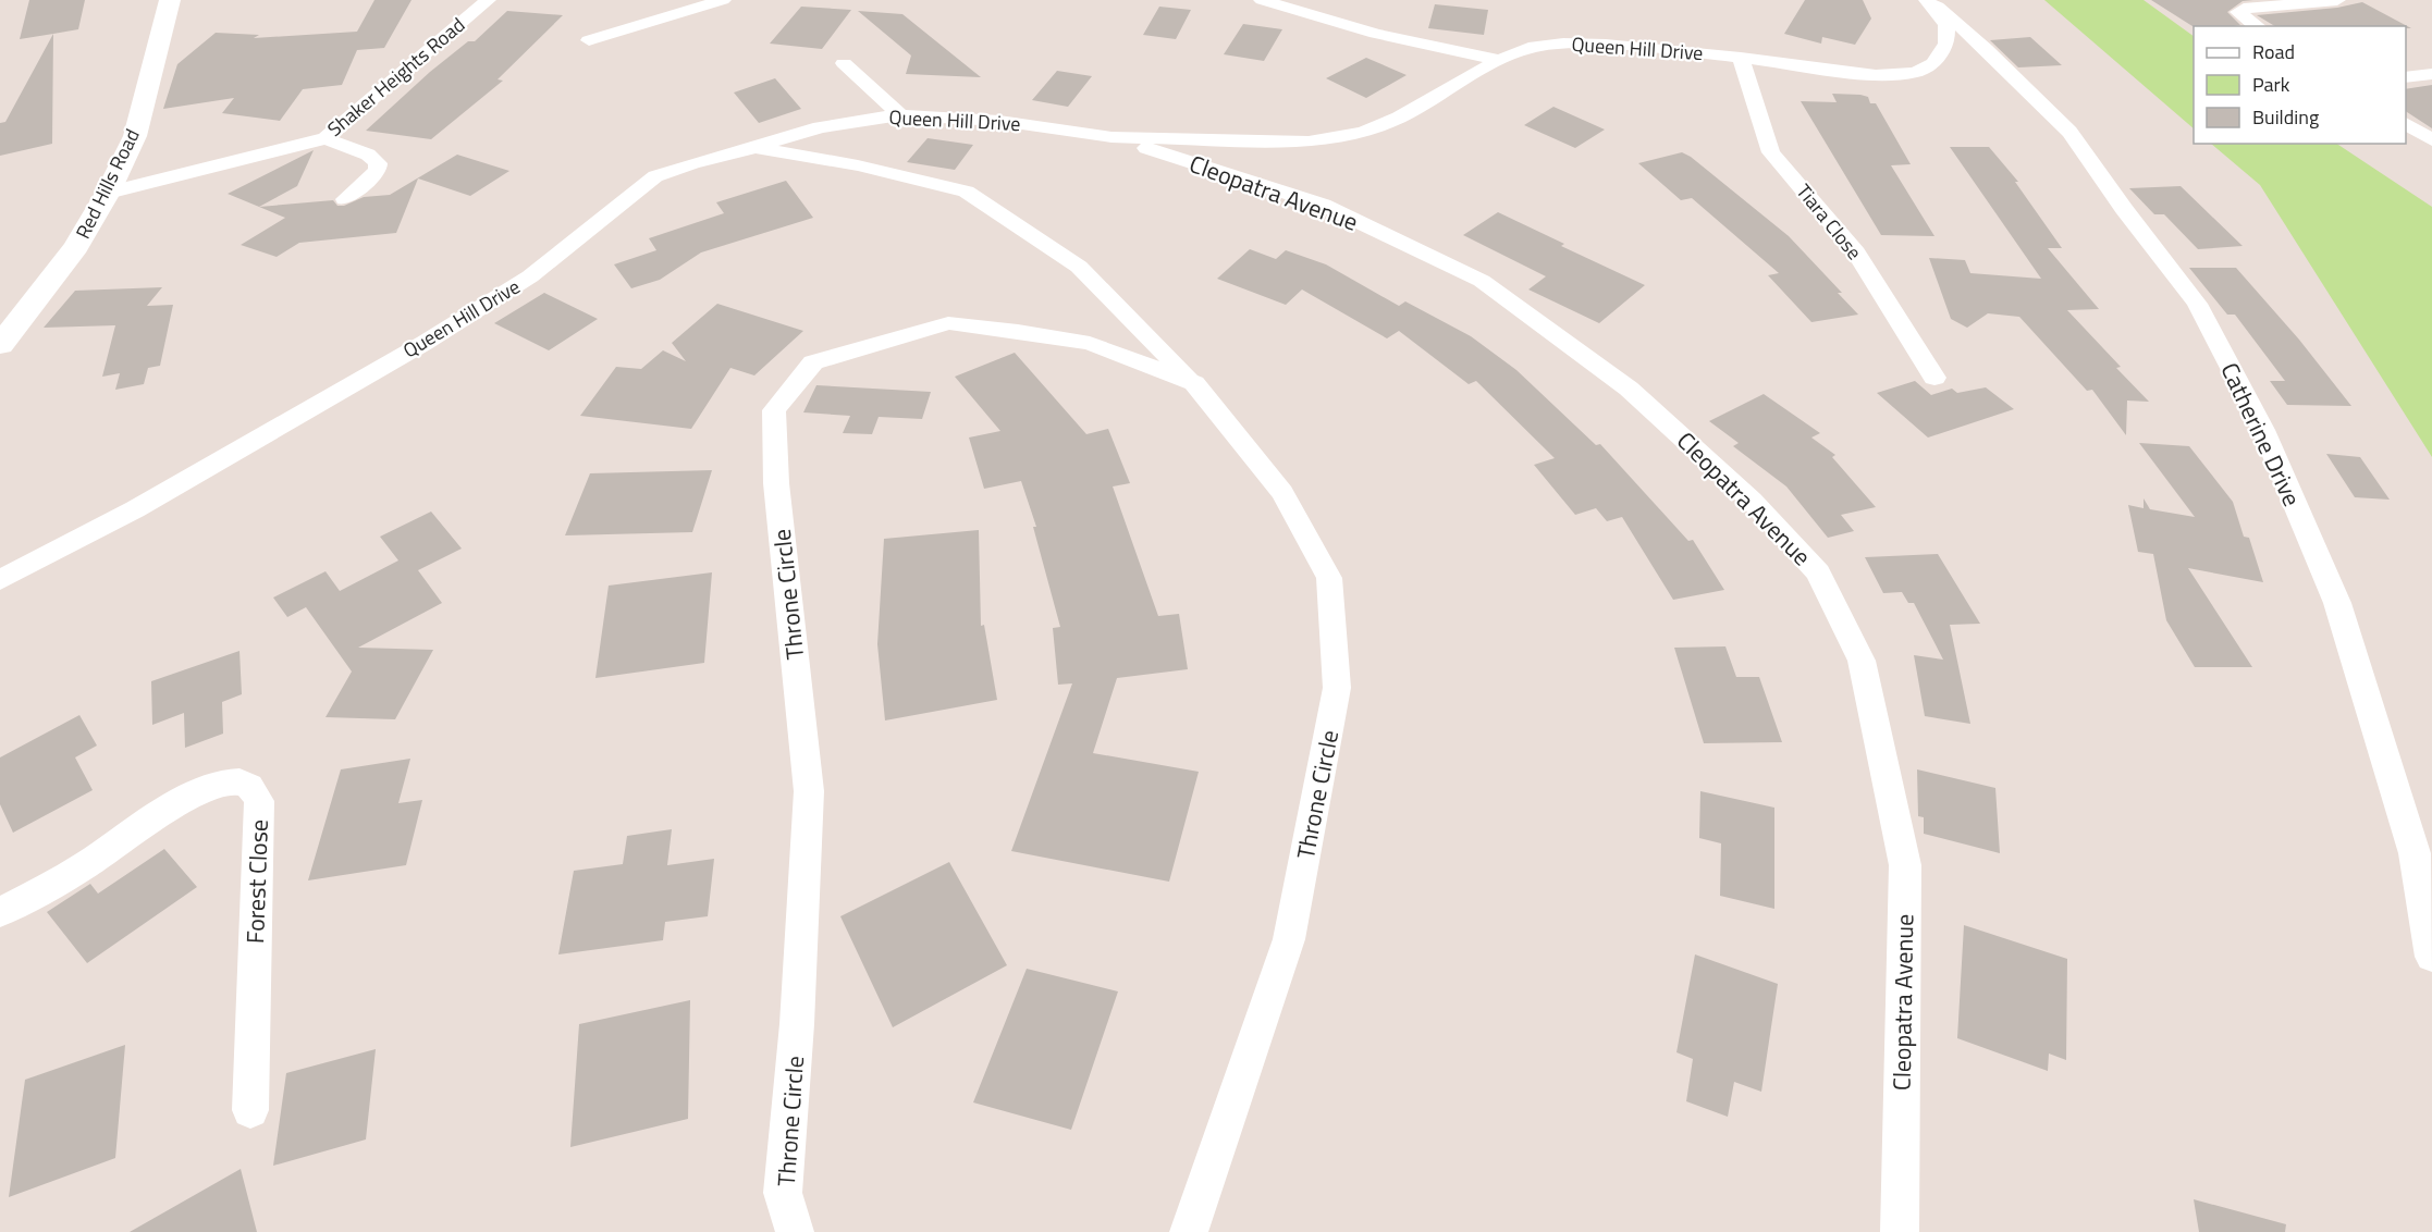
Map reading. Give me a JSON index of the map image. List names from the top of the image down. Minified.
{"streets":{"main road":["Red Hills Road"],"street":["Queen Hill Drive","Shaker Heights Road","Cleopatra Avenue","Tiara Close","Catherine Drive","Throne Circle","Forest Close"]},"crossings":[["Queen Hill Drive","Cleopatra Avenue"],["Queen Hill Drive","Tiara Close"],["Queen Hill Drive","Catherine Drive"],["Queen Hill Drive","Throne Circle"],["Shaker Heights Road","Red Hills Road"]],"legend":["Road","Park","Building"]}
